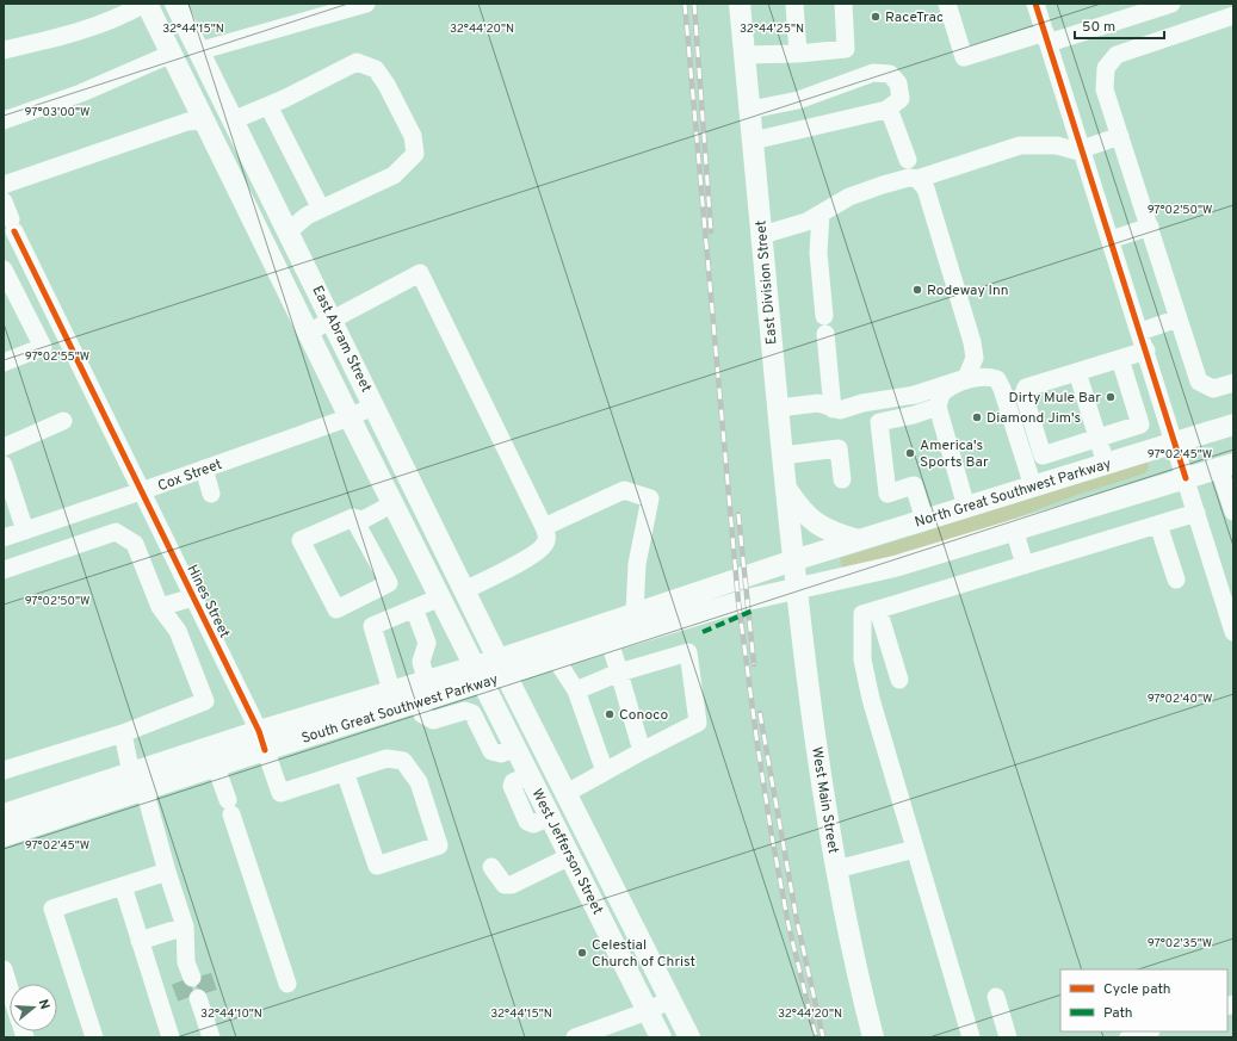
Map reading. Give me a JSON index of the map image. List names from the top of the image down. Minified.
{"streets":{"main road":["East Division Street","East Abram Street","North Great Southwest Parkway","South Great Southwest Parkway","West Main Street","West Jefferson Street"],"street":["Cox Street","Hines Street"]},"crossings":[["East Division Street","North Great Southwest Parkway"],["East Division Street","South Great Southwest Parkway"],["East Division Street","West Main Street"],["East Abram Street","Cox Street"],["East Abram Street","South Great Southwest Parkway"],["East Abram Street","West Jefferson Street"],["Cox Street","Hines Street"],["North Great Southwest Parkway","South Great Southwest Parkway"],["North Great Southwest Parkway","West Main Street"],["Hines Street","South Great Southwest Parkway"],["South Great Southwest Parkway","West Main Street"],["South Great Southwest Parkway","West Jefferson Street"]],"places":["RaceTrac","Rodeway Inn","Dirty Mule Bar","Diamond Jim's","America's Sports Bar","Conoco","Celestial Church of Christ"],"legend":["Cycle path","Path"],"scale_bar":"50 m","north":"right","coordinates":["32°44'15\"N","32°44'20\"N","32°44'25\"N","97°03'00\"W","97°02'50\"W","97°02'55\"W","97°02'45\"W","97°02'40\"W","97°02'35\"W","32°44'10\"N"]}
